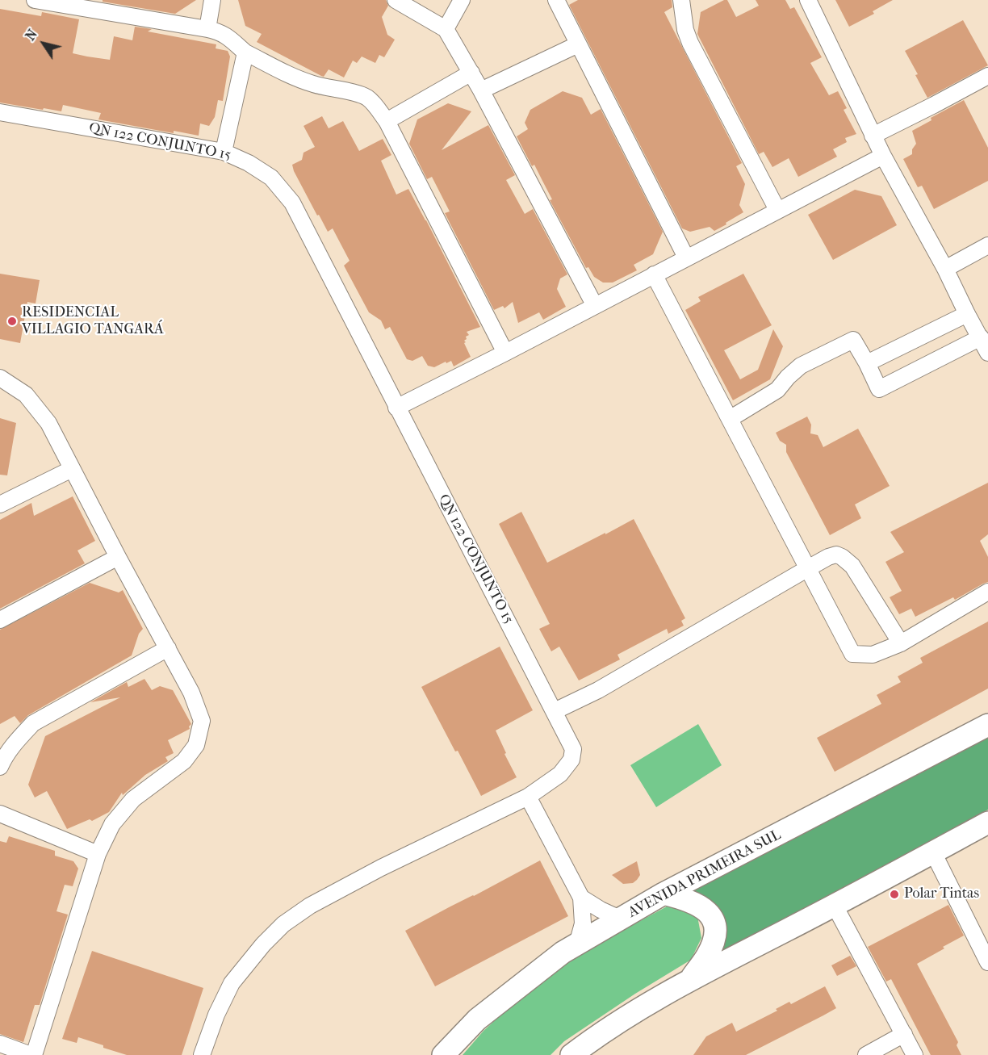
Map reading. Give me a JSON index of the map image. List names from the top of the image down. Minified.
{"streets":{"main road":["AVENIDA PRIMEIRA SUL"],"street":["QN 122 CONJUNTO 15"]},"places":["RESIDENCIAL VILLAGIO TANGARÁ","Polar Tintas"],"north":"top left"}
